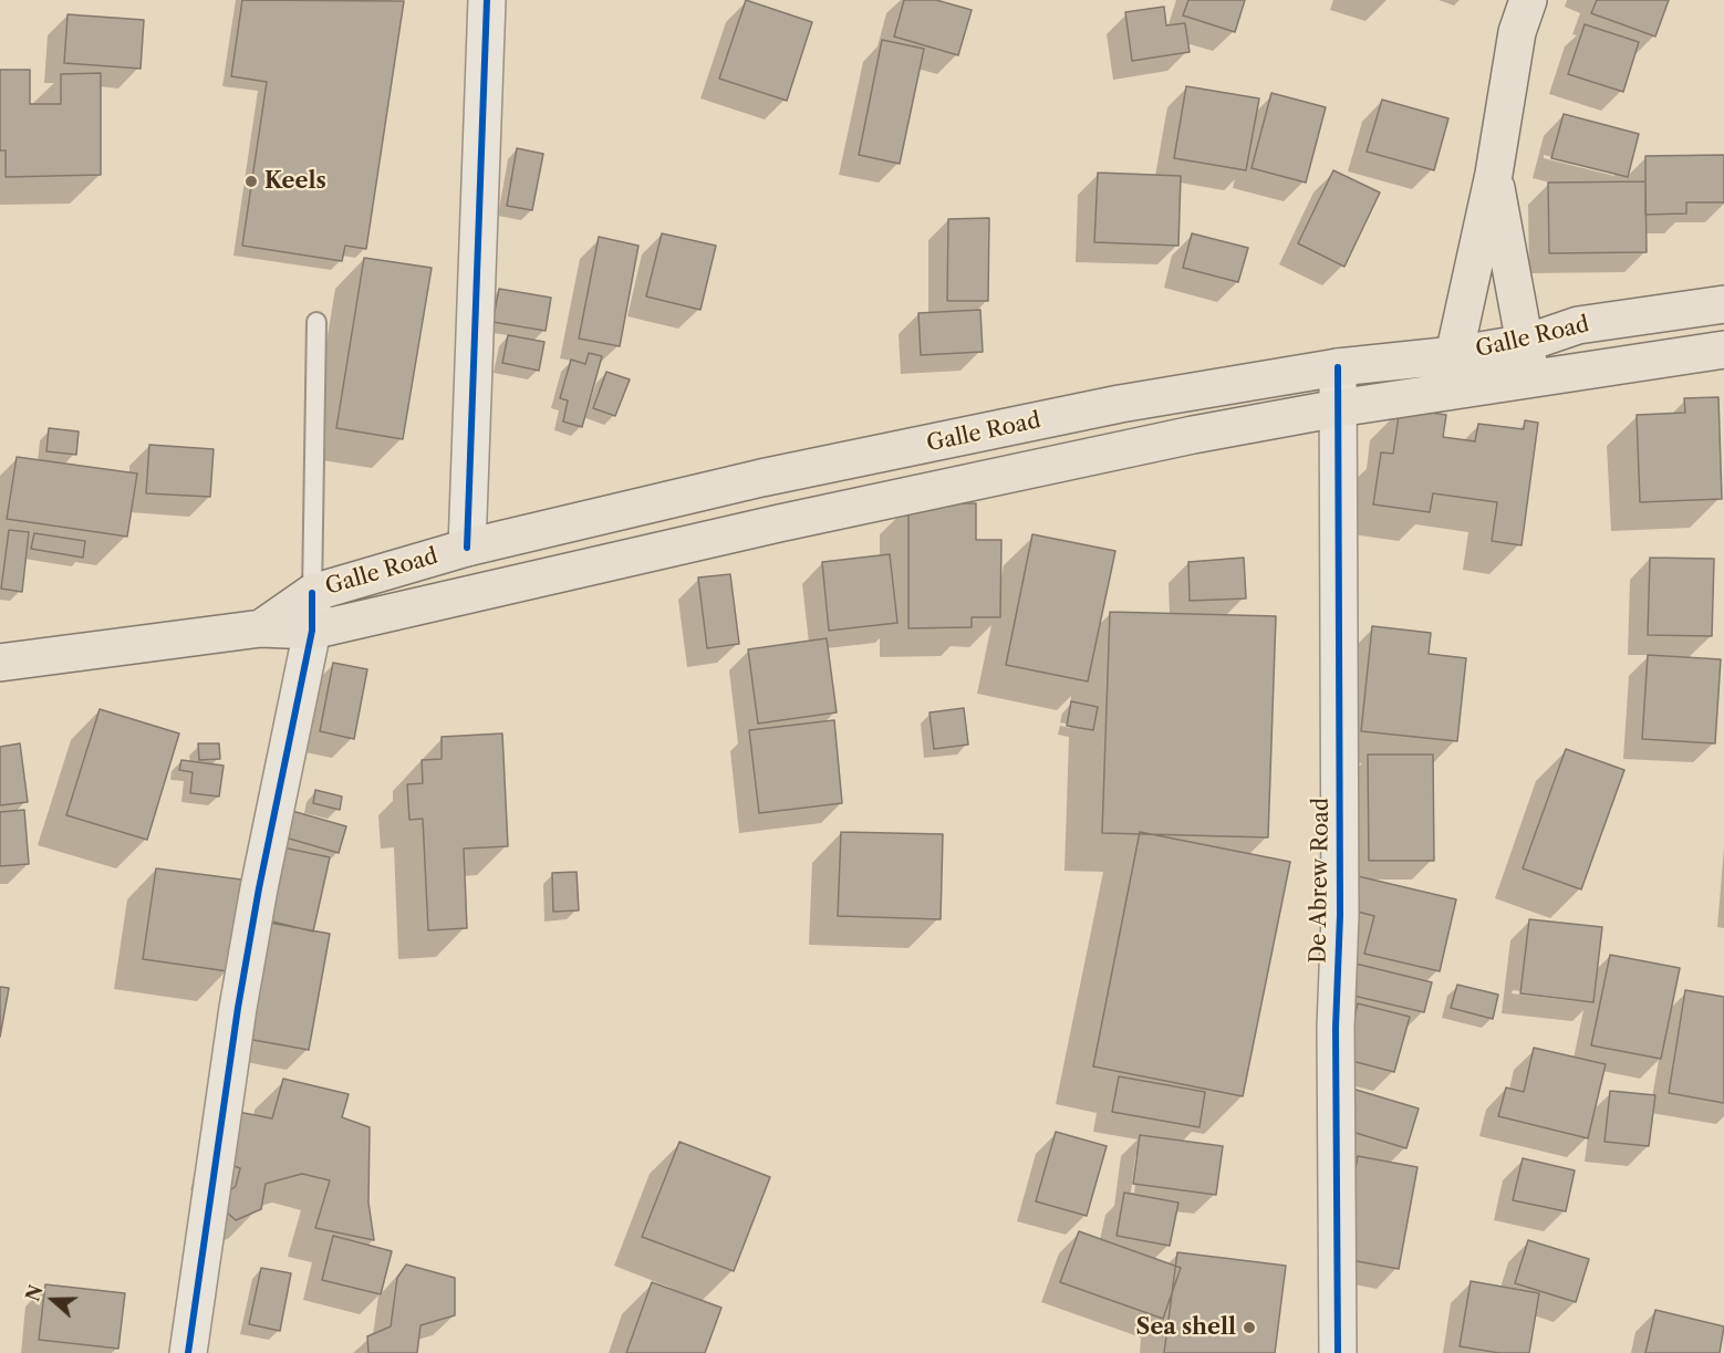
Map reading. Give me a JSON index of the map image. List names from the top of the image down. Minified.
{"streets":{"main road":["Galle Road"],"street":["De Abrew Road"]},"crossings":[["Galle Road","De Abrew Road"]],"places":["Keels","Sea shell"],"north":"left"}
